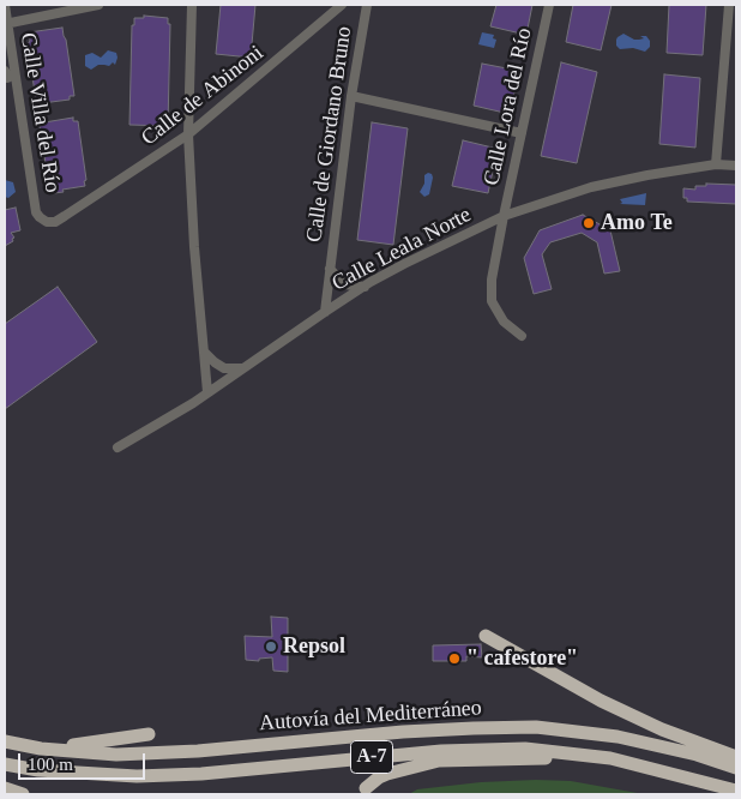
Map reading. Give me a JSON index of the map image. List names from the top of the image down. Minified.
{"streets":{"highway":["Autovía del Mediterráneo","A-7"],"street":["Calle de Abinoni","Calle Lora del Río","Calle Villa del Río","Calle de Giordano Bruno","Calle Leala Norte"]},"crossings":[["Calle de Abinoni","Calle Villa del Río"],["Calle Lora del Río","Calle Leala Norte"],["Calle de Giordano Bruno","Calle Leala Norte"]],"places":["Amo Te","Repsol","\" cafestore\""],"scale_bar":"100 m"}
